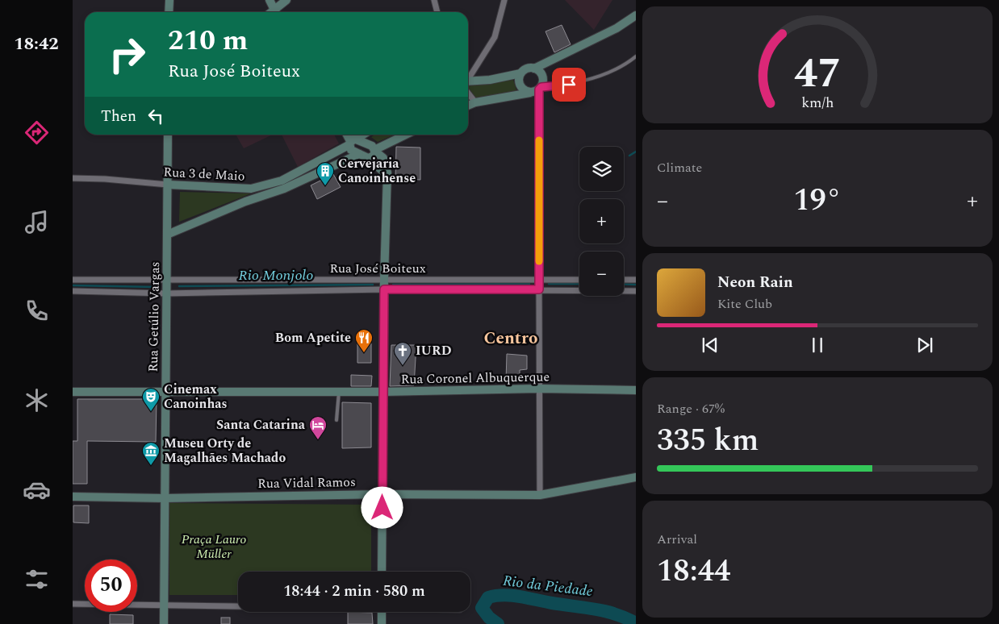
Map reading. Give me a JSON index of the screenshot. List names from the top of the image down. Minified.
{"streets":{"street":["Rua 3 de Maio","Rua José Boiteux","Rua Getúlio Vargas","Rua Coronel Albuquerque","Rua Vidal Ramos"]},"crossings":[["Rua 3 de Maio","Rua Getúlio Vargas"],["Rua José Boiteux","Rua Getúlio Vargas"],["Rua Getúlio Vargas","Rua Coronel Albuquerque"],["Rua Getúlio Vargas","Rua Vidal Ramos"]],"districts":["Centro"],"water":["Rio Monjolo","Rio da Piedade"],"parks":["Praça Lauro Müller"],"places":{"building":["Cervejaria Canoinhense"],"restaurant":["Bom Apetite"],"church":["IURD"],"theatre":["Cinemax Canoinhas"],"hotel":["Santa Catarina"],"museum":["Museu Orty de Magalhães Machado"]},"page":{"tabs":"18:42","turn":["210 m","Rua José Boiteux"],"then":"Then","tile":["Climate",["Range · 67%","335 km"],["Arrival","18:44"]],"map_buttons":["+","−"],"heat":["−","19°","+"],"song":["Neon Rain","Kite Club"],"limit":"50","trip":"18:44 · 2 min · 580 m","gauge":["47","km/h"]}}
